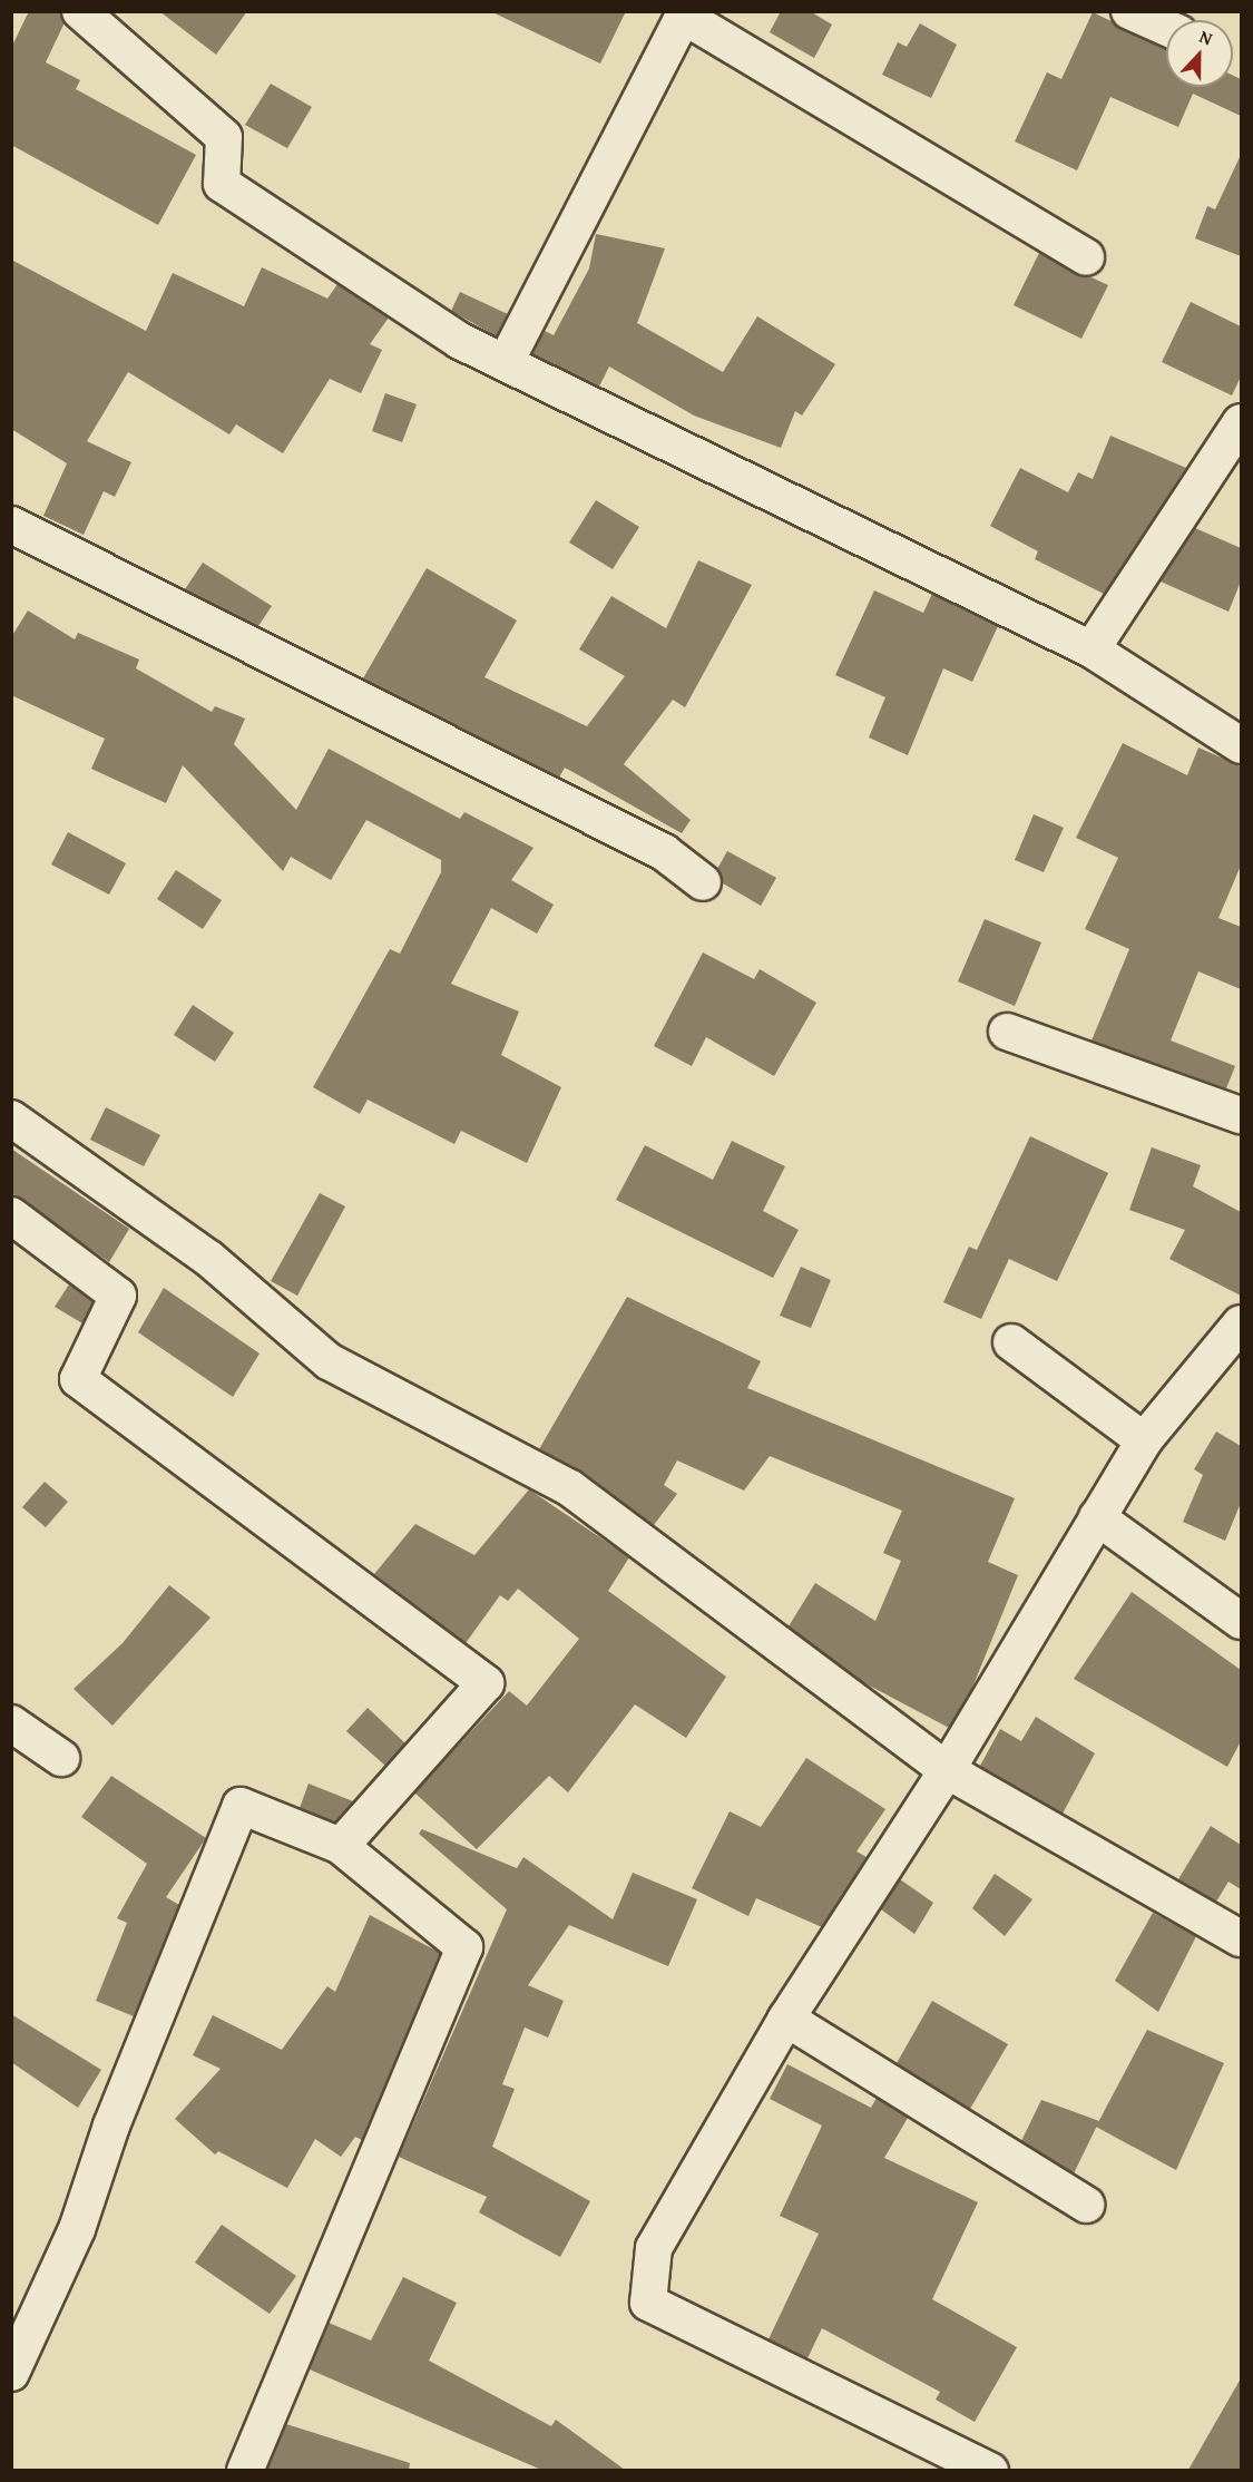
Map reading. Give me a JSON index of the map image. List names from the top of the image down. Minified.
{"north":"top"}
